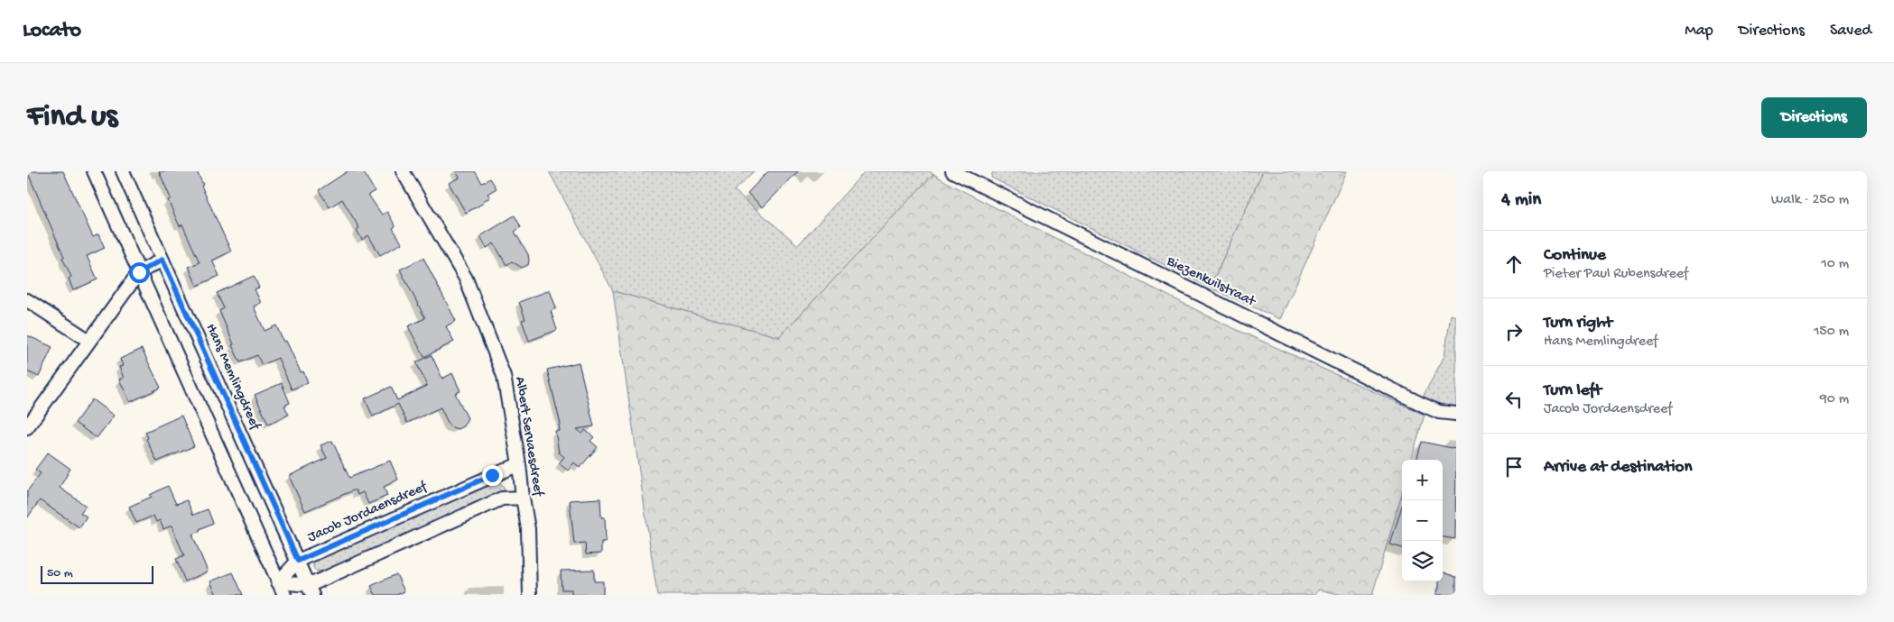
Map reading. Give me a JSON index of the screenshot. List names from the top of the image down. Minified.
{"streets":{"street":["Biezenkuilstraat","Hans Memlingdreef","Albert Servaesdreef","Jacob Jordaensdreef"]},"crossings":[["Hans Memlingdreef","Jacob Jordaensdreef"],["Albert Servaesdreef","Jacob Jordaensdreef"]],"scale_bar":"50 m","page":{"header":"Locato","nav":["Map","Directions","Saved"],"buttons":"Directions","title":"Find us","heading":["4 min","Walk · 250 m"],"list":[["Continue","Pieter Paul Rubensdreef","10 m"],["Turn right","Hans Memlingdreef","150 m"],["Turn left","Jacob Jordaensdreef","90 m"],"Arrive at destination"],"map_buttons":["+","−"],"scale":"50 m"}}
